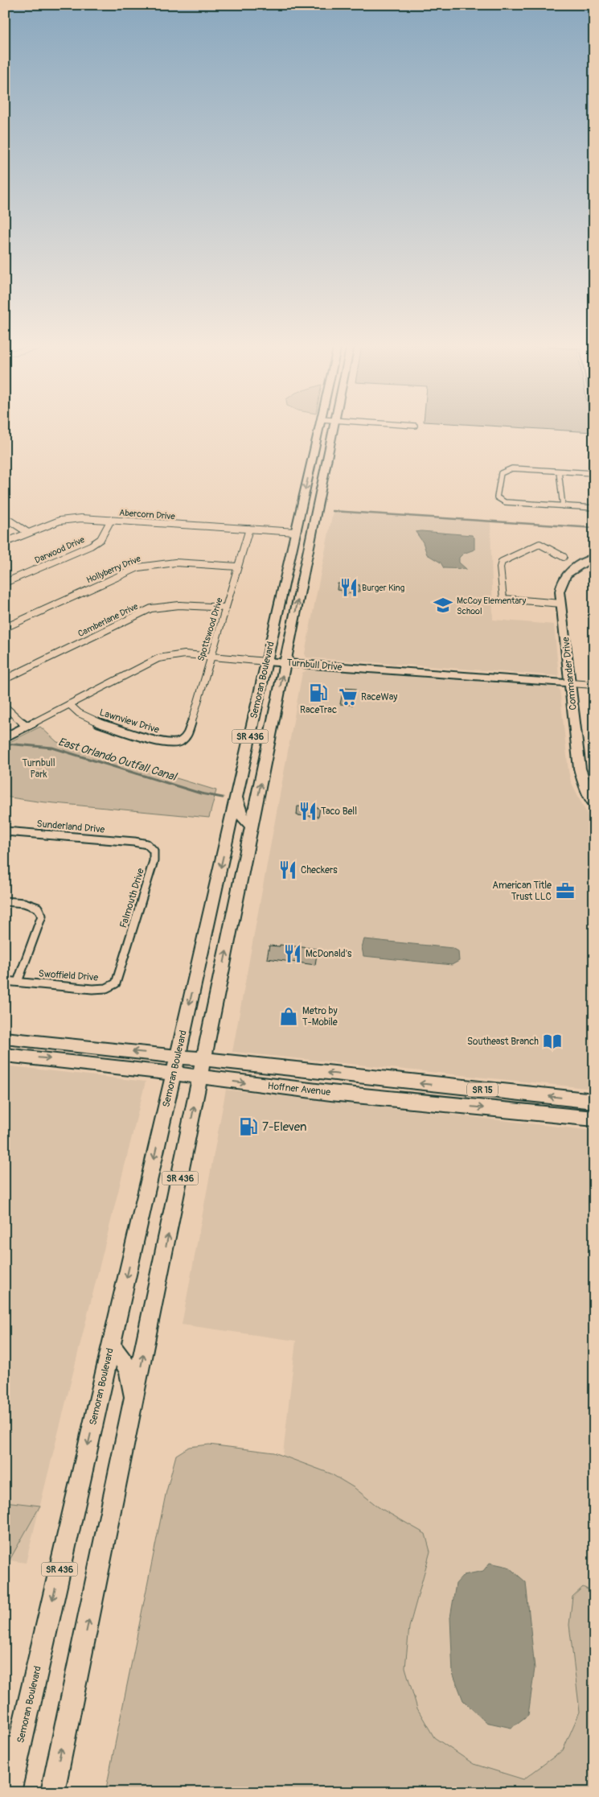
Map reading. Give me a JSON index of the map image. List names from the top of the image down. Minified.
{"streets":{"main road":["Semoran Boulevard","SR 436","Hoffner Avenue","SR 15"],"street":["Abercorn Drive","Darwood Drive","Hollyberry Drive","Camberlane Drive","Spottswood Drive","Turnbull Drive","Commander Drive","Lawnview Drive","Sunderland Drive","Falmouth Drive","Swoffield Drive"]},"crossings":[["Abercorn Drive","Darwood Drive"],["Abercorn Drive","Spottswood Drive"],["Abercorn Drive","Semoran Boulevard"],["Hollyberry Drive","Spottswood Drive"],["Camberlane Drive","Spottswood Drive"],["Spottswood Drive","Turnbull Drive"],["Spottswood Drive","Lawnview Drive"],["Turnbull Drive","Commander Drive"],["Turnbull Drive","Semoran Boulevard"],["Turnbull Drive","Lawnview Drive"],["Semoran Boulevard","Hoffner Avenue"],["Sunderland Drive","Falmouth Drive"],["Falmouth Drive","Swoffield Drive"]],"water":["East Orlando Outfall Canal"],"parks":["Turnbull Park"],"places":{"restaurant":["Burger King","Taco Bell","Checkers","McDonald's"],"school or university":["McCoy Elementary School"],"fuel station":["RaceTrac","7-Eleven"],"supermarket":["RaceWay"],"office":["American Title Trust LLC"],"shop":["Metro by T-Mobile"],"library":["Southeast Branch"]}}
